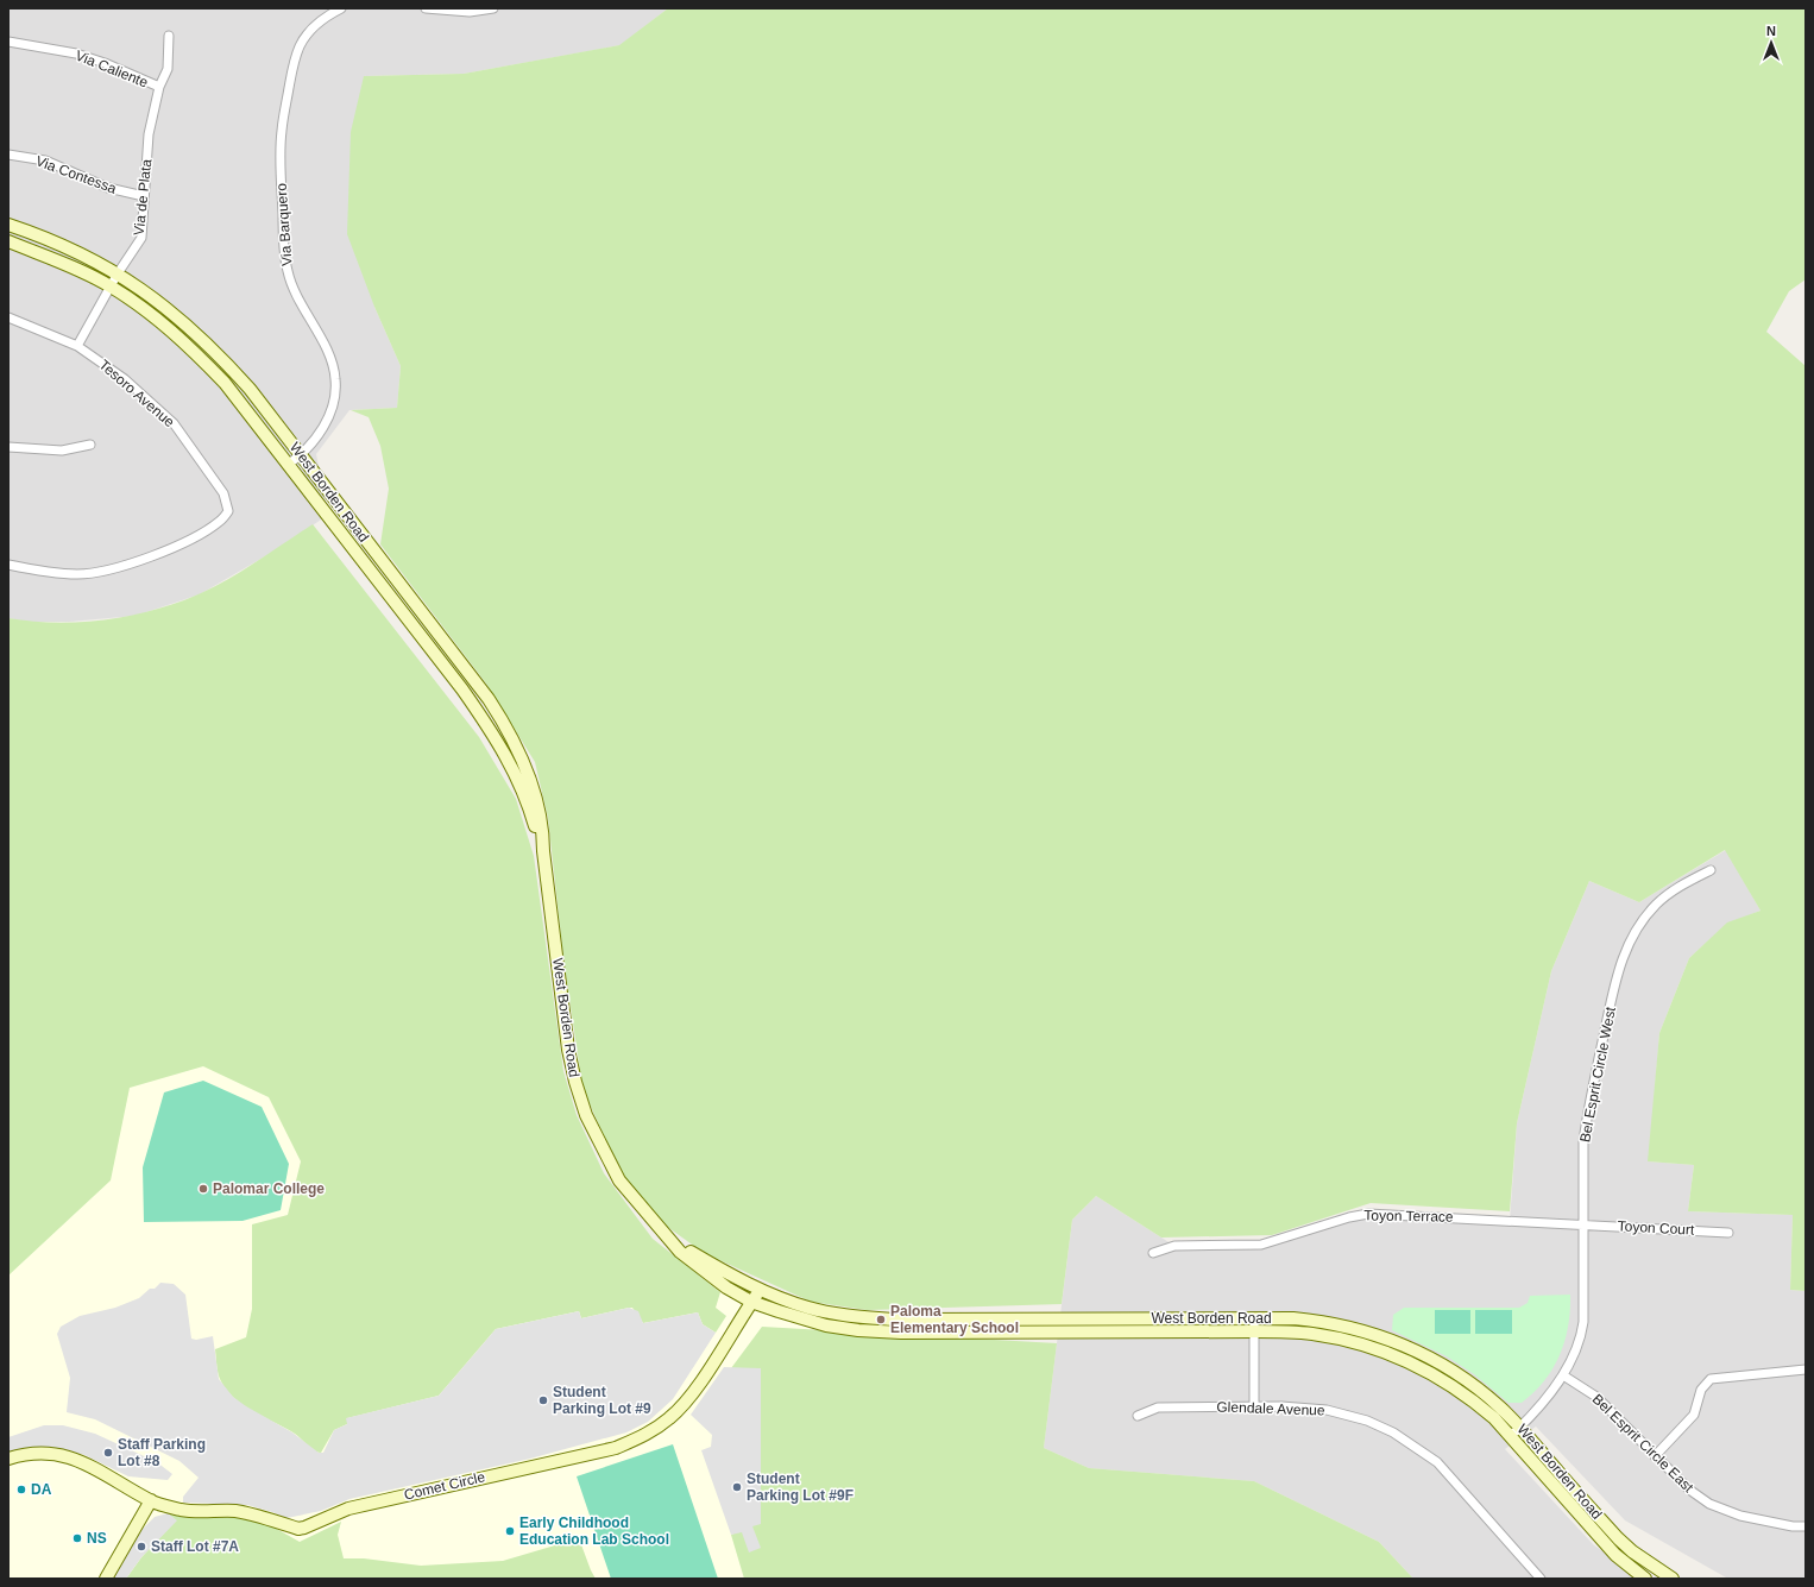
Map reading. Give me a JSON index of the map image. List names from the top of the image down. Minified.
{"streets":{"main road":["West Borden Road","Comet Circle"],"street":["Via Caliente","Via Contessa","Via de Plata","Via Barquero","Tesoro Avenue","Bel Esprit Circle West","Toyon Terrace","Toyon Court","Glendale Avenue","Bel Esprit Circle East"]},"crossings":[["Via Caliente","Via de Plata"],["Via Contessa","Via de Plata"],["Via de Plata","Tesoro Avenue"],["Via de Plata","West Borden Road"],["Via Barquero","West Borden Road"],["West Borden Road","Bel Esprit Circle West"],["West Borden Road","Comet Circle"],["Bel Esprit Circle West","Toyon Terrace"],["Bel Esprit Circle West","Toyon Court"],["Bel Esprit Circle West","Bel Esprit Circle East"],["Toyon Terrace","Toyon Court"]],"places":["Palomar College","Paloma Elementary School","Student Parking Lot #9","Staff Parking Lot #8","Student Parking Lot #9F","DA","Early Childhood Education Lab School","NS","Staff Lot #7A"],"north":"top"}
